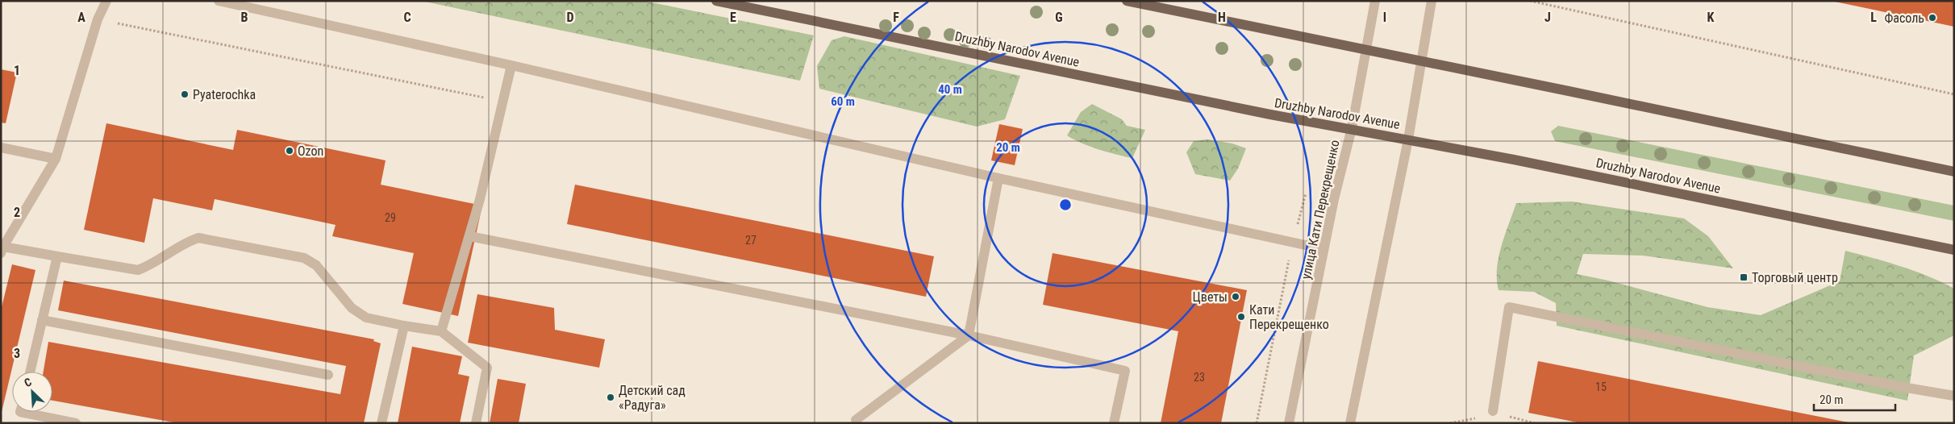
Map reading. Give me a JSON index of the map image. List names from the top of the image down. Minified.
{"streets":{"main road":["Druzhby Narodov Avenue"],"street":["улица Кати Перекрещенко"]},"crossings":[["Druzhby Narodov Avenue","улица Кати Перекрещенко"]],"places":{"other":["Фасоль","Pyaterochka","Ozon","Цветы","Кати Перекрещенко","Детский сад «Радуга»"],"transit":["Торговый центр"]},"house_numbers":["29","27","23","15"],"scale_bar":"20 m","north":"top left","grid":{"columns":["A","B","C","D","E","F","G","H","I","J","K","L"],"rows":["1","2","3"]},"rings":["40 m","60 m","20 m"]}
